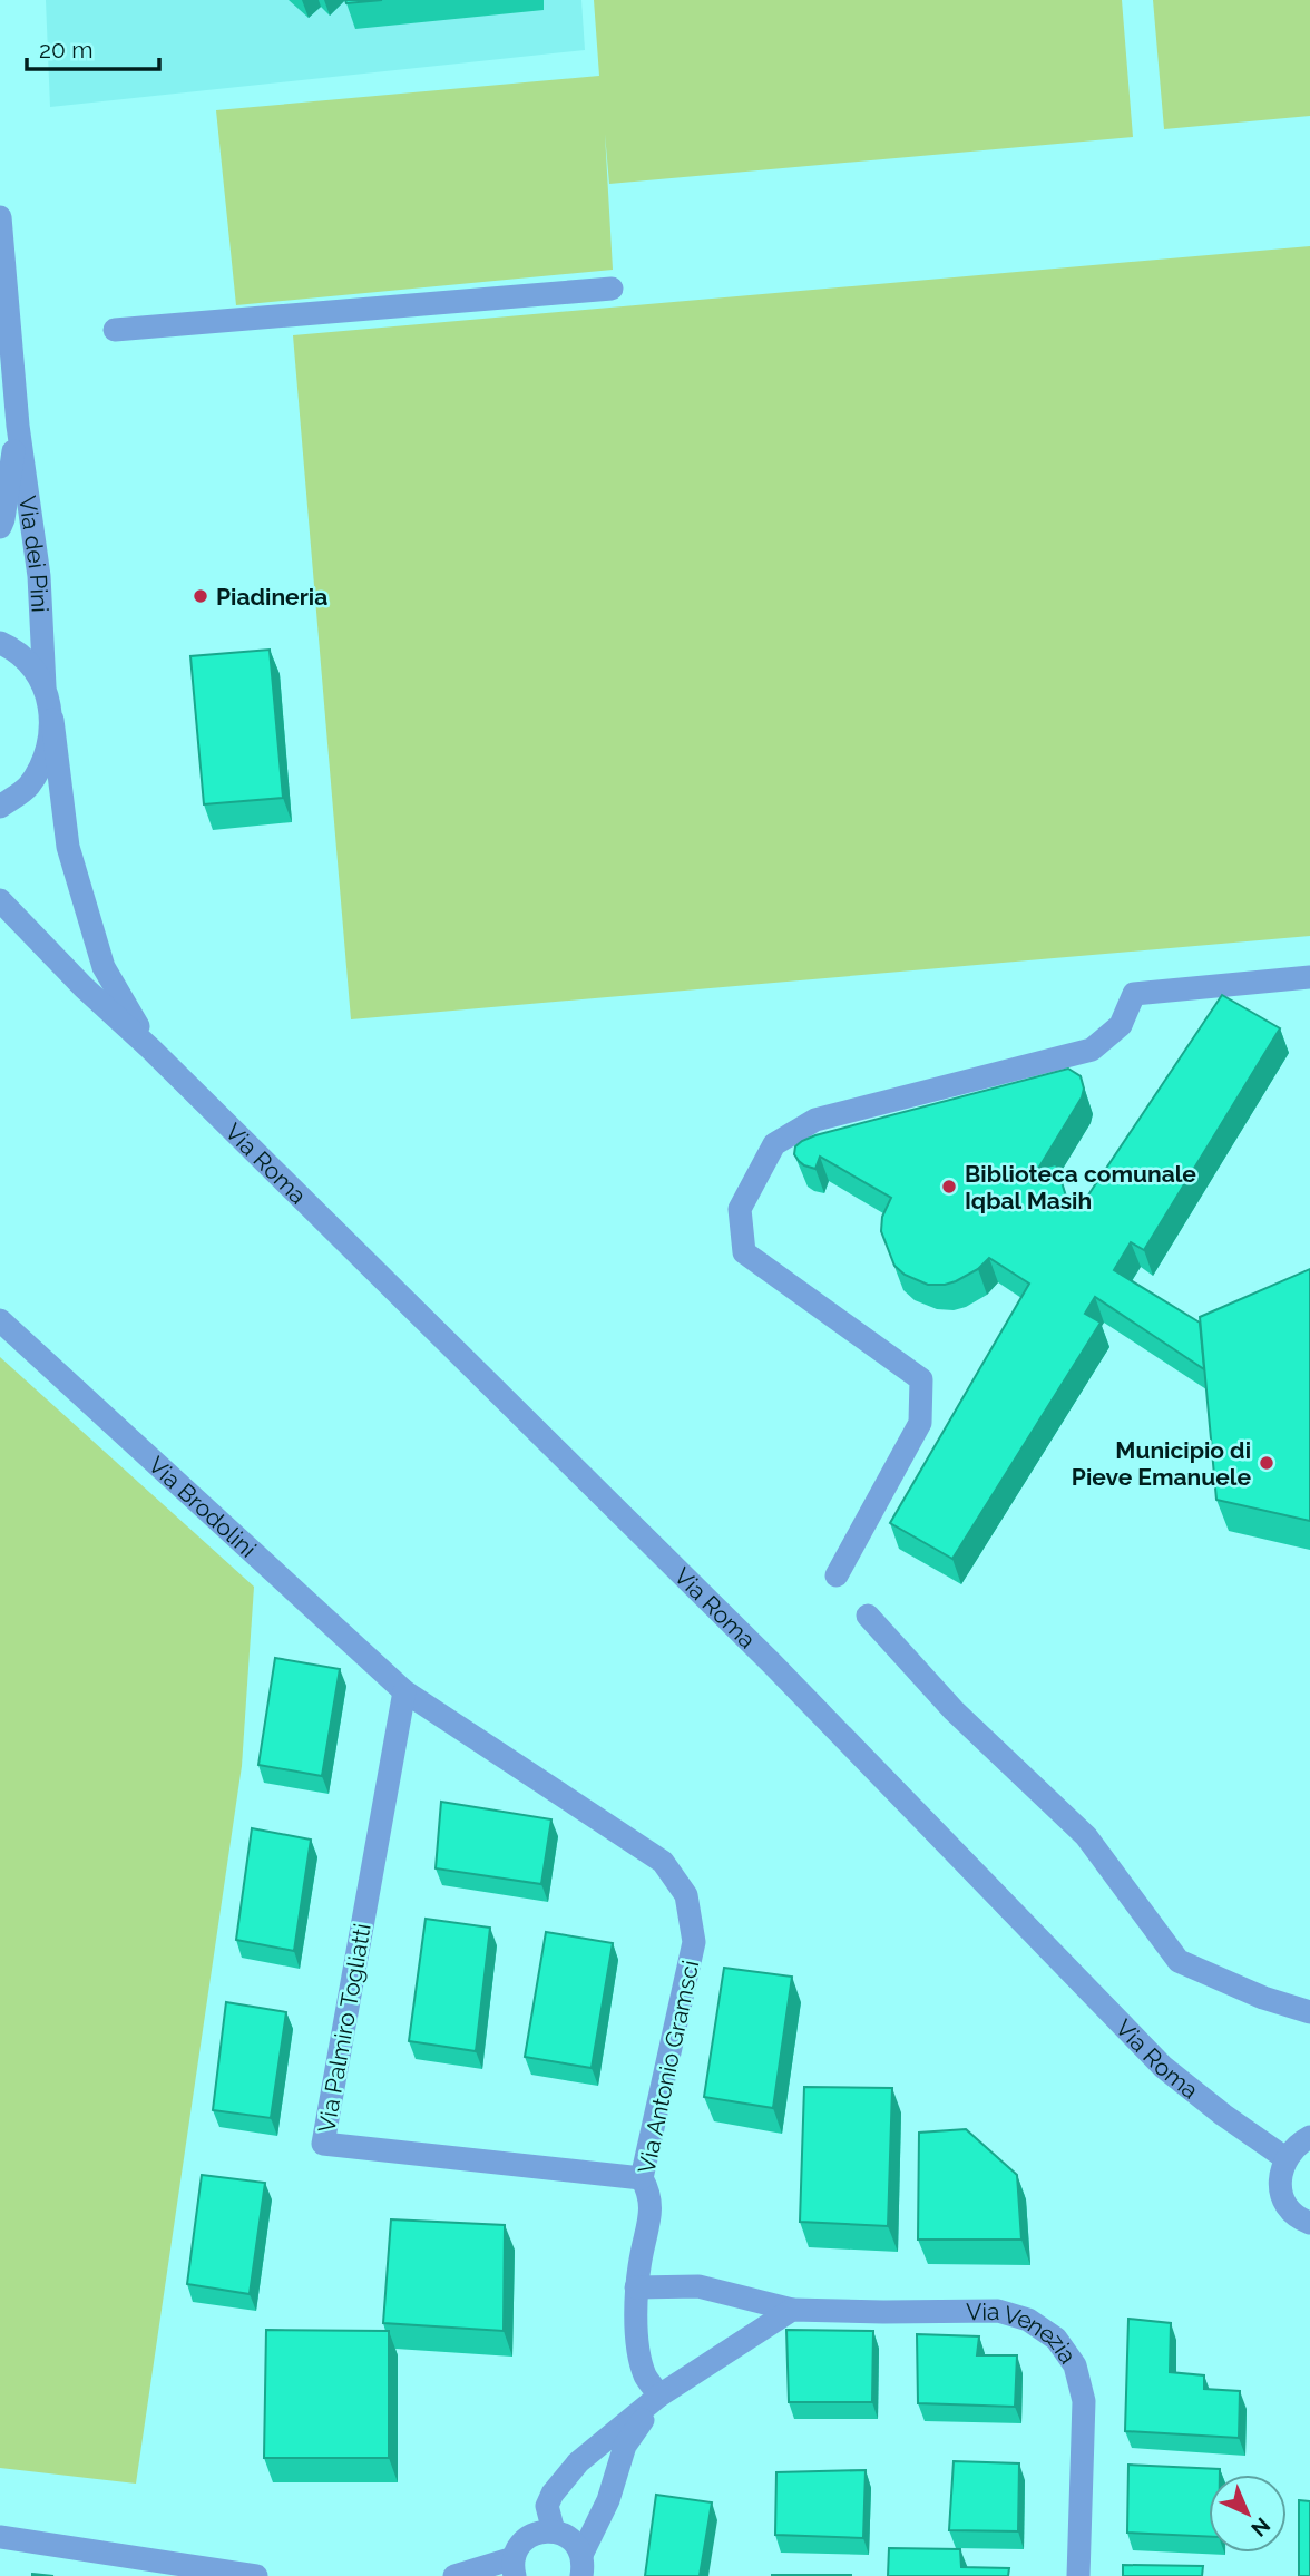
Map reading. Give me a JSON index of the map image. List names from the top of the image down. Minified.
{"streets":{"street":["Via dei Pini","Via Roma","Via Brodolini","Via Palmiro Togliatti","Via Antonio Gramsci","Via Venezia"]},"crossings":[["Via dei Pini","Via Roma"],["Via Brodolini","Via Palmiro Togliatti"],["Via Brodolini","Via Antonio Gramsci"],["Via Palmiro Togliatti","Via Antonio Gramsci"],["Via Antonio Gramsci","Via Venezia"]],"places":["Piadineria","Biblioteca comunale Iqbal Masih","Municipio di Pieve Emanuele"],"scale_bar":"20 m","north":"bottom right"}
